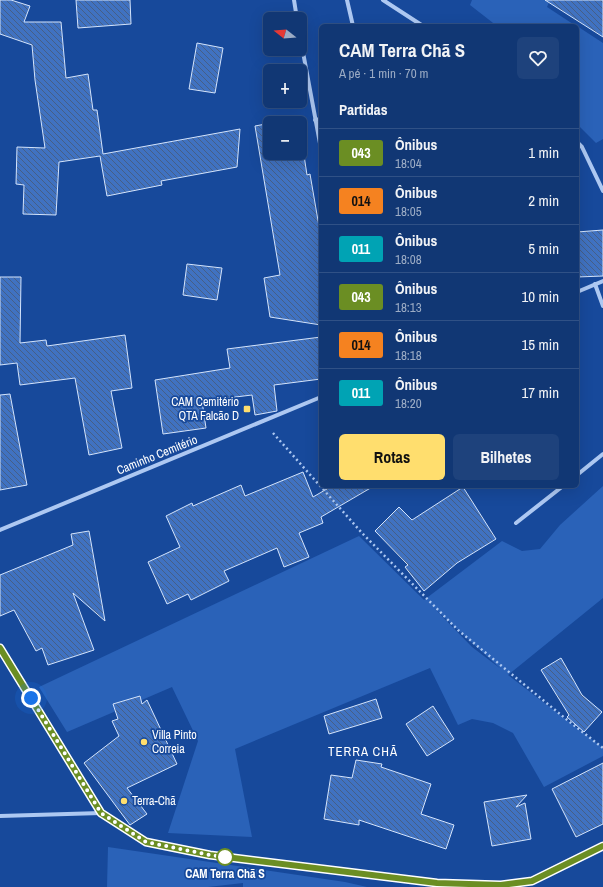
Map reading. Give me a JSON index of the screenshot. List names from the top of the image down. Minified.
{"streets":{"street":["Caminho Cemitério"]},"districts":["TERRA CHÃ"],"places":{"transit":["CAM Cemitério QTA Falcão D"],"other":["Villa Pinto Correia","Terra-Chã","CAM Terra Chã S"]},"lines":["bus line 043"],"north":"left","page":{"map_buttons":["+","−"],"heading":[["CAM Terra Chã S","A pé · 1 min · 70 m"],"Partidas"],"list":[{"mark":"043","name":"Ônibus","note":"18:04","value":"1 min"},{"mark":"014","name":"Ônibus","note":"18:05","value":"2 min"},{"mark":"011","name":"Ônibus","note":"18:08","value":"5 min"},{"mark":"043","name":"Ônibus","note":"18:13","value":"10 min"},{"mark":"014","name":"Ônibus","note":"18:18","value":"15 min"},{"mark":"011","name":"Ônibus","note":"18:20","value":"17 min"}],"buttons":["Rotas","Bilhetes"]}}
